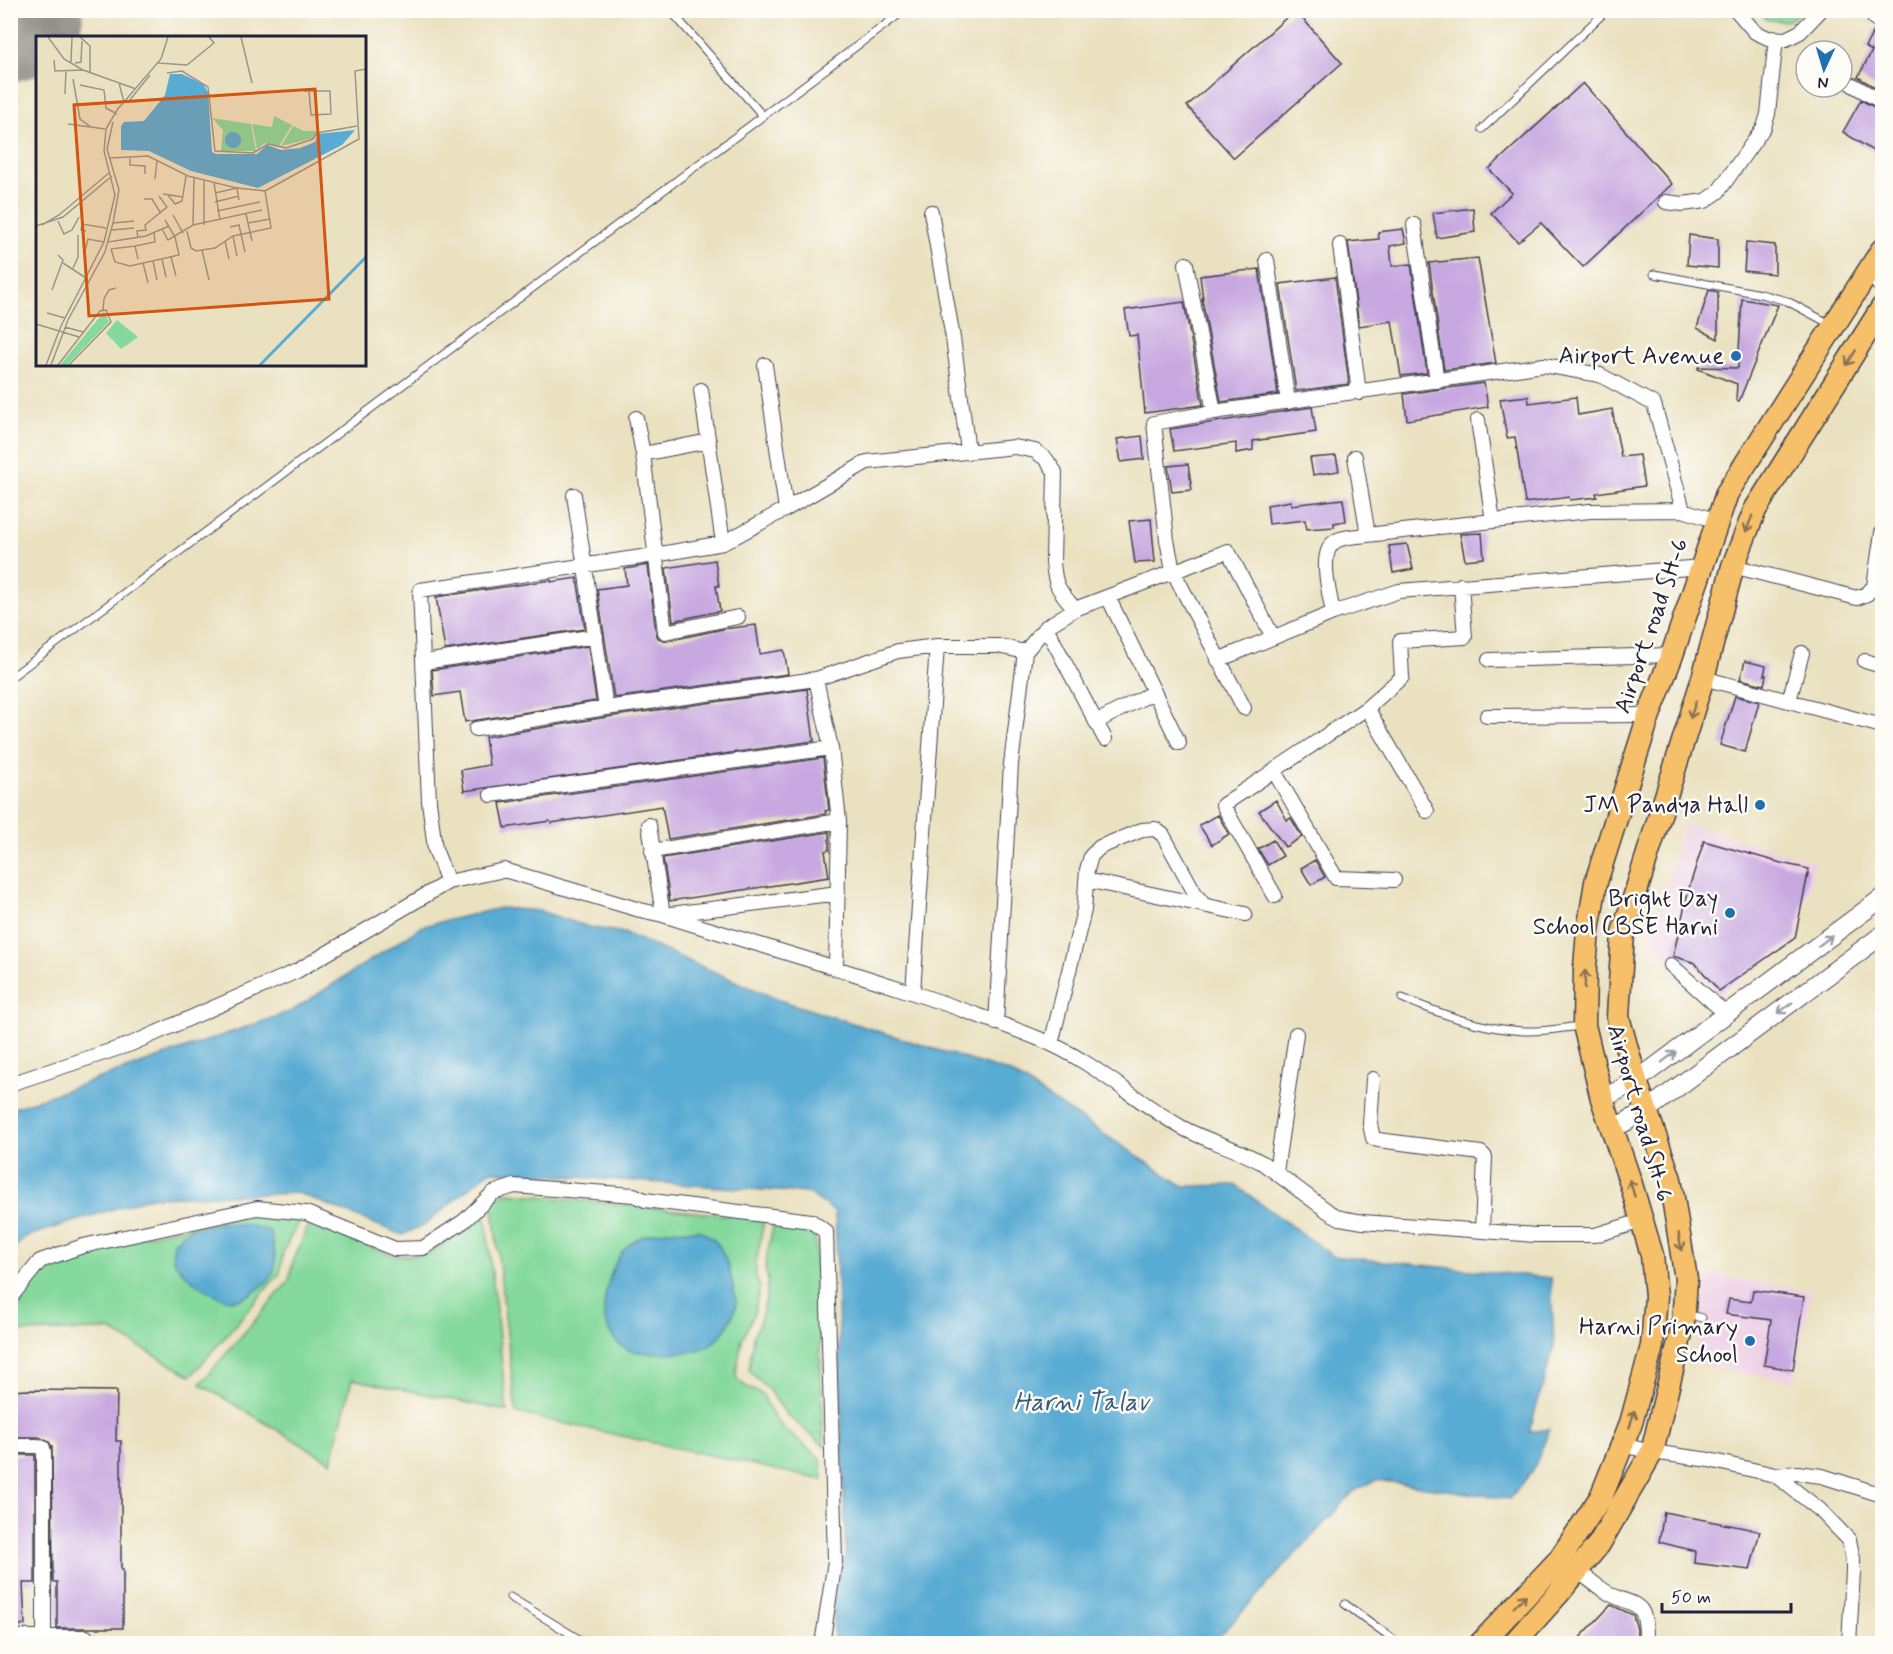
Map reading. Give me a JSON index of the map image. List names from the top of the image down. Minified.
{"streets":{"main road":["Airport road SH-6"]},"water":["Harni Talav"],"places":["Airport Avenue","JM Pandya Hall","Bright Day School CBSE Harni","Harni Primary School"],"scale_bar":"50 m","north":"bottom"}
